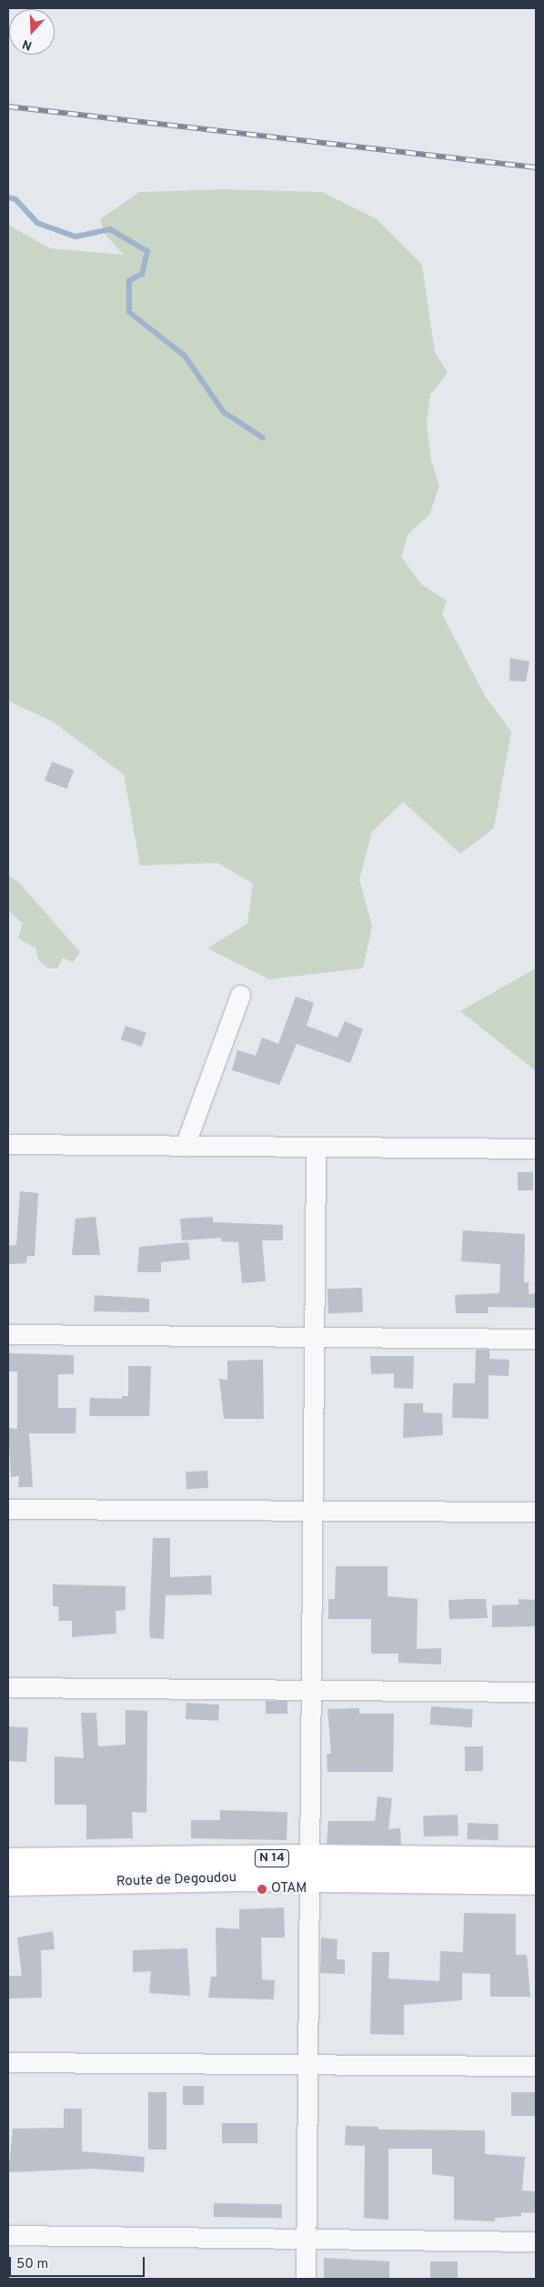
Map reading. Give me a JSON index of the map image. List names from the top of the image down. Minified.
{"streets":{"main road":["N 14","Route de Degoudou"]},"places":["OTAM"],"scale_bar":"50 m","north":"bottom"}
